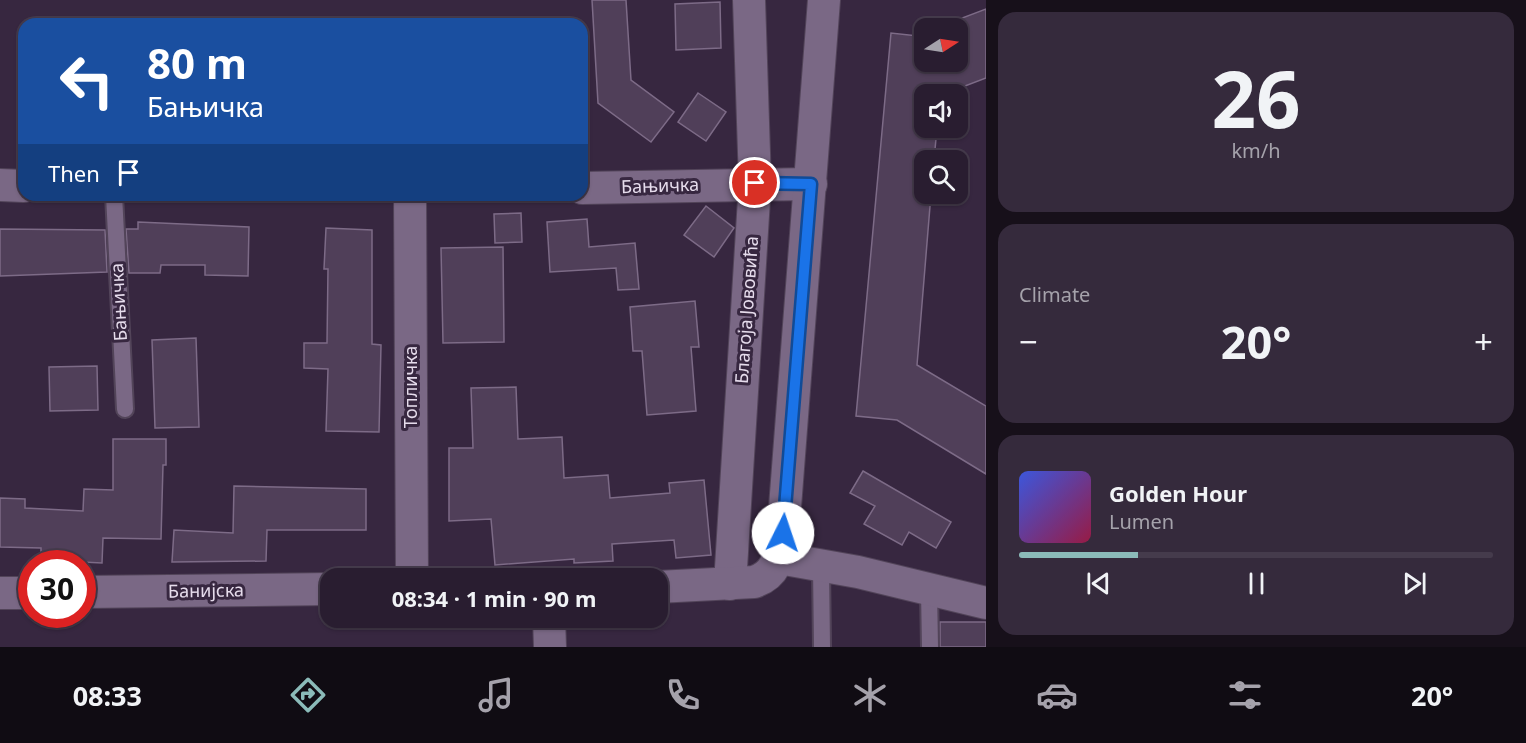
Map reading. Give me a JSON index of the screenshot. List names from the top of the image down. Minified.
{"streets":{"street":["Бањичка","Благоја Јововића","Топличка","Банијска"]},"crossings":[["Бањичка","Благоја Јововића"]],"north":"right","page":{"tile":[["26","km/h"],"Climate"],"turn":["80 m","Бањичка"],"then":"Then","heat":["−","20°","+"],"song":["Golden Hour","Lumen"],"limit":"30","trip":"08:34 · 1 min · 90 m","tabs":["08:33","20°"]}}
